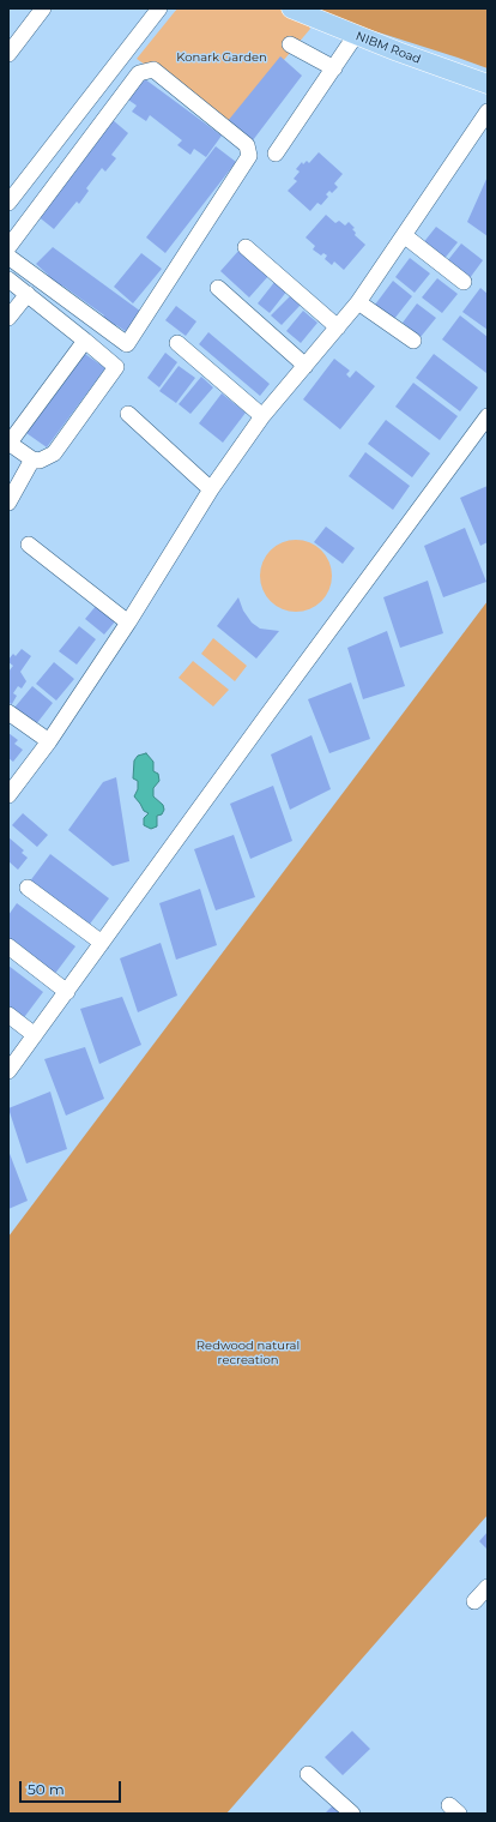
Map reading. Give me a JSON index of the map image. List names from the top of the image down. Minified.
{"streets":{"main road":["NIBM Road"]},"parks":["Konark Garden","Redwood natural recreation"],"scale_bar":"50 m"}
